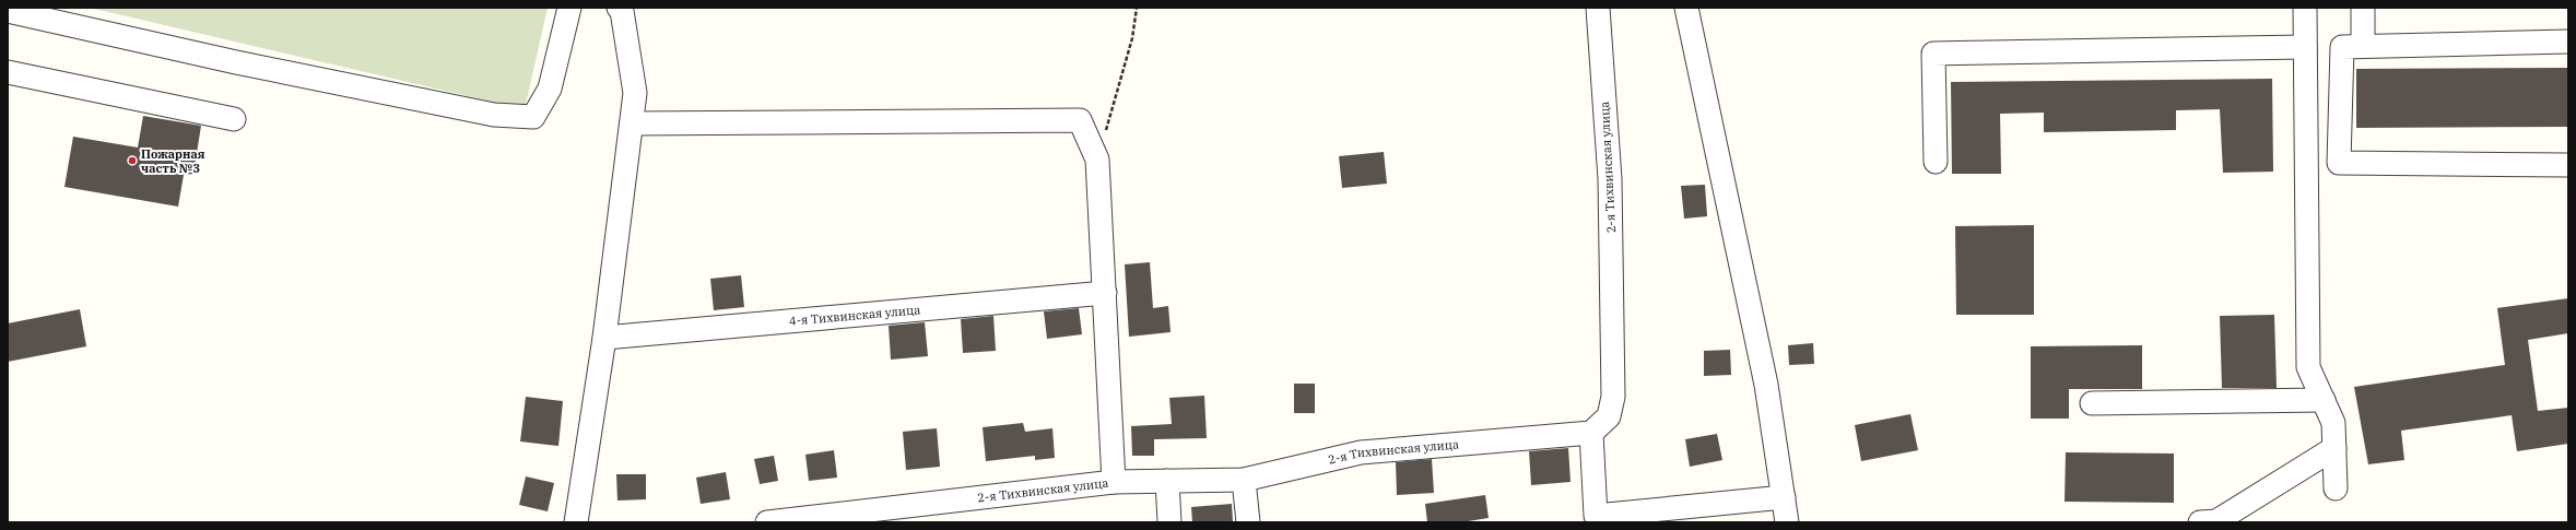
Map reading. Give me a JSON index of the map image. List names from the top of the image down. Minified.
{"streets":{"street":["2-я Тихвинская улица","4-я Тихвинская улица"]},"places":["Пожарная часть №3"]}
